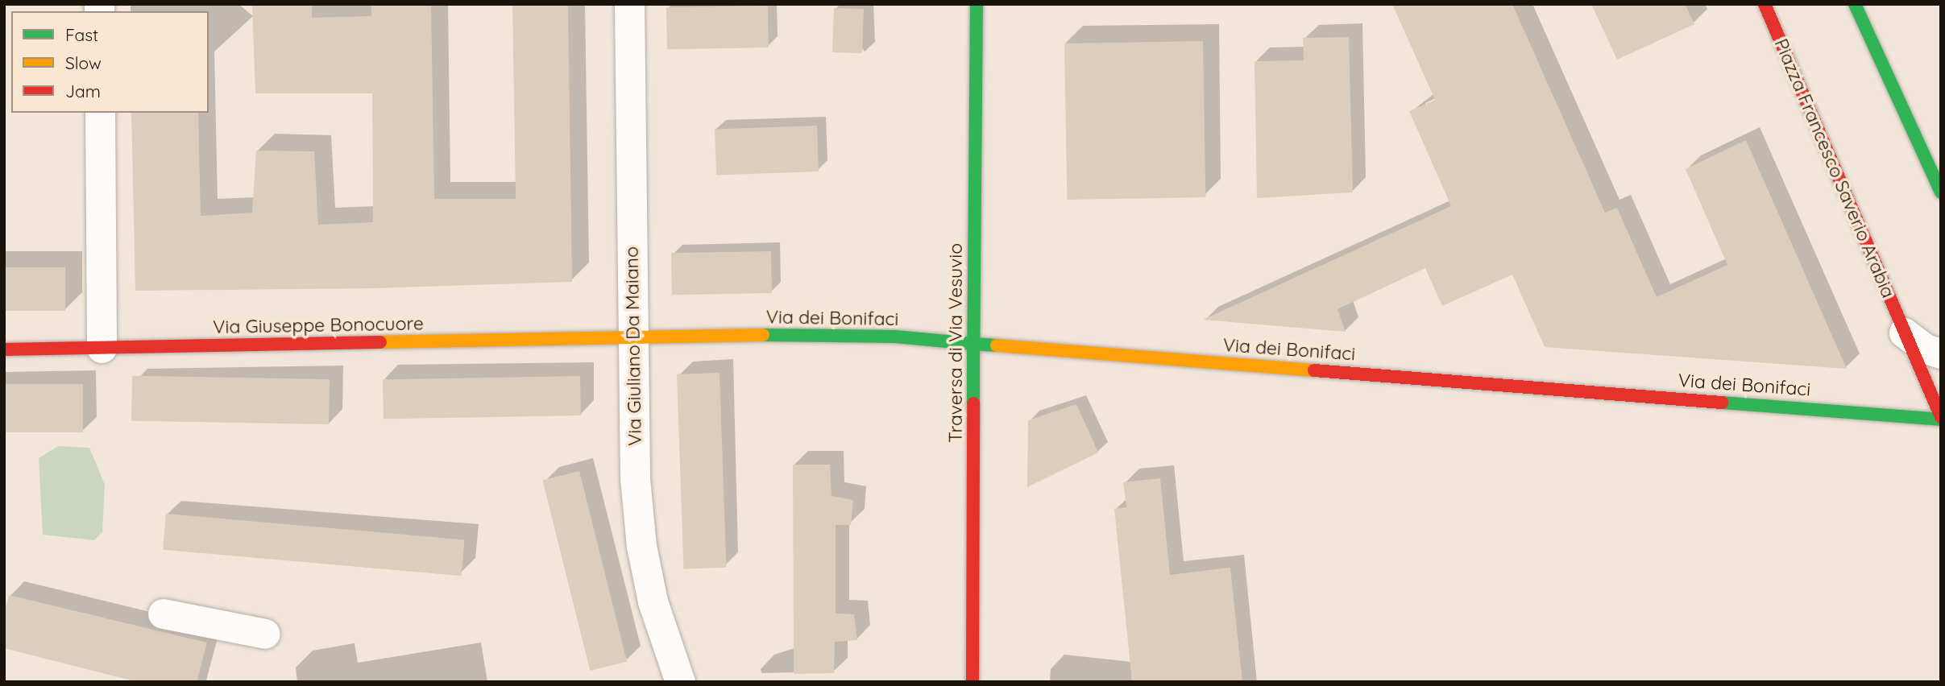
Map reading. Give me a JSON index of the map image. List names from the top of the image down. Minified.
{"streets":{"main road":["Piazza Francesco Saverio Arabia","Via dei Bonifaci","Via Giuseppe Bonocuore","Traversa di Via Vesuvio"],"street":["Via Giuliano Da Maiano"]},"crossings":[["Piazza Francesco Saverio Arabia","Via dei Bonifaci"],["Via dei Bonifaci","Via Giuseppe Bonocuore"],["Via dei Bonifaci","Traversa di Via Vesuvio"],["Via dei Bonifaci","Via Giuliano Da Maiano"],["Via Giuseppe Bonocuore","Via Giuliano Da Maiano"]],"legend":["Fast","Slow","Jam"]}
